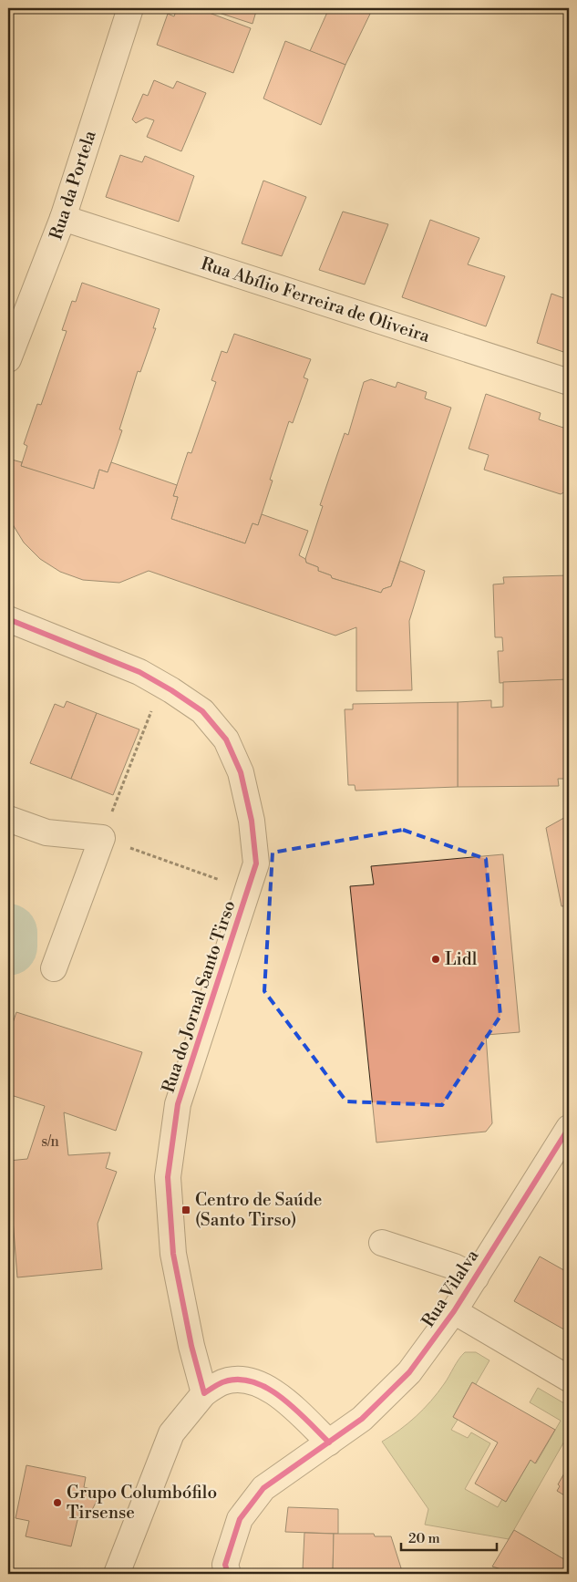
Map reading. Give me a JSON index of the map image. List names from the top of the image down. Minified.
{"streets":{"street":["Rua da Portela","Rua Abílio Ferreira de Oliveira","Rua do Jornal Santo Tirso","Rua Vilalva"]},"crossings":[["Rua da Portela","Rua Abílio Ferreira de Oliveira"]],"places":{"other":["Lidl","Grupo Columbófilo Tirsense"],"transit":["Centro de Saúde (Santo Tirso)"]},"house_numbers":["s/n"],"scale_bar":"20 m"}
